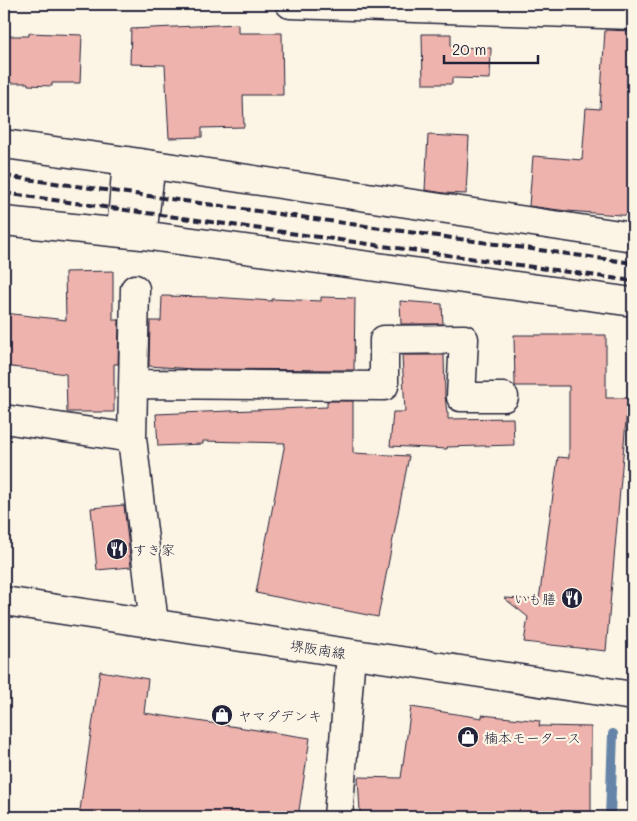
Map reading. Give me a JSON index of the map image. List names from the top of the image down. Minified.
{"streets":{"street":["堺阪南線"]},"places":{"restaurant":["すき家","いも膳"],"shop":["ヤマダデンキ","楠本モータース"]},"scale_bar":"20 m"}
